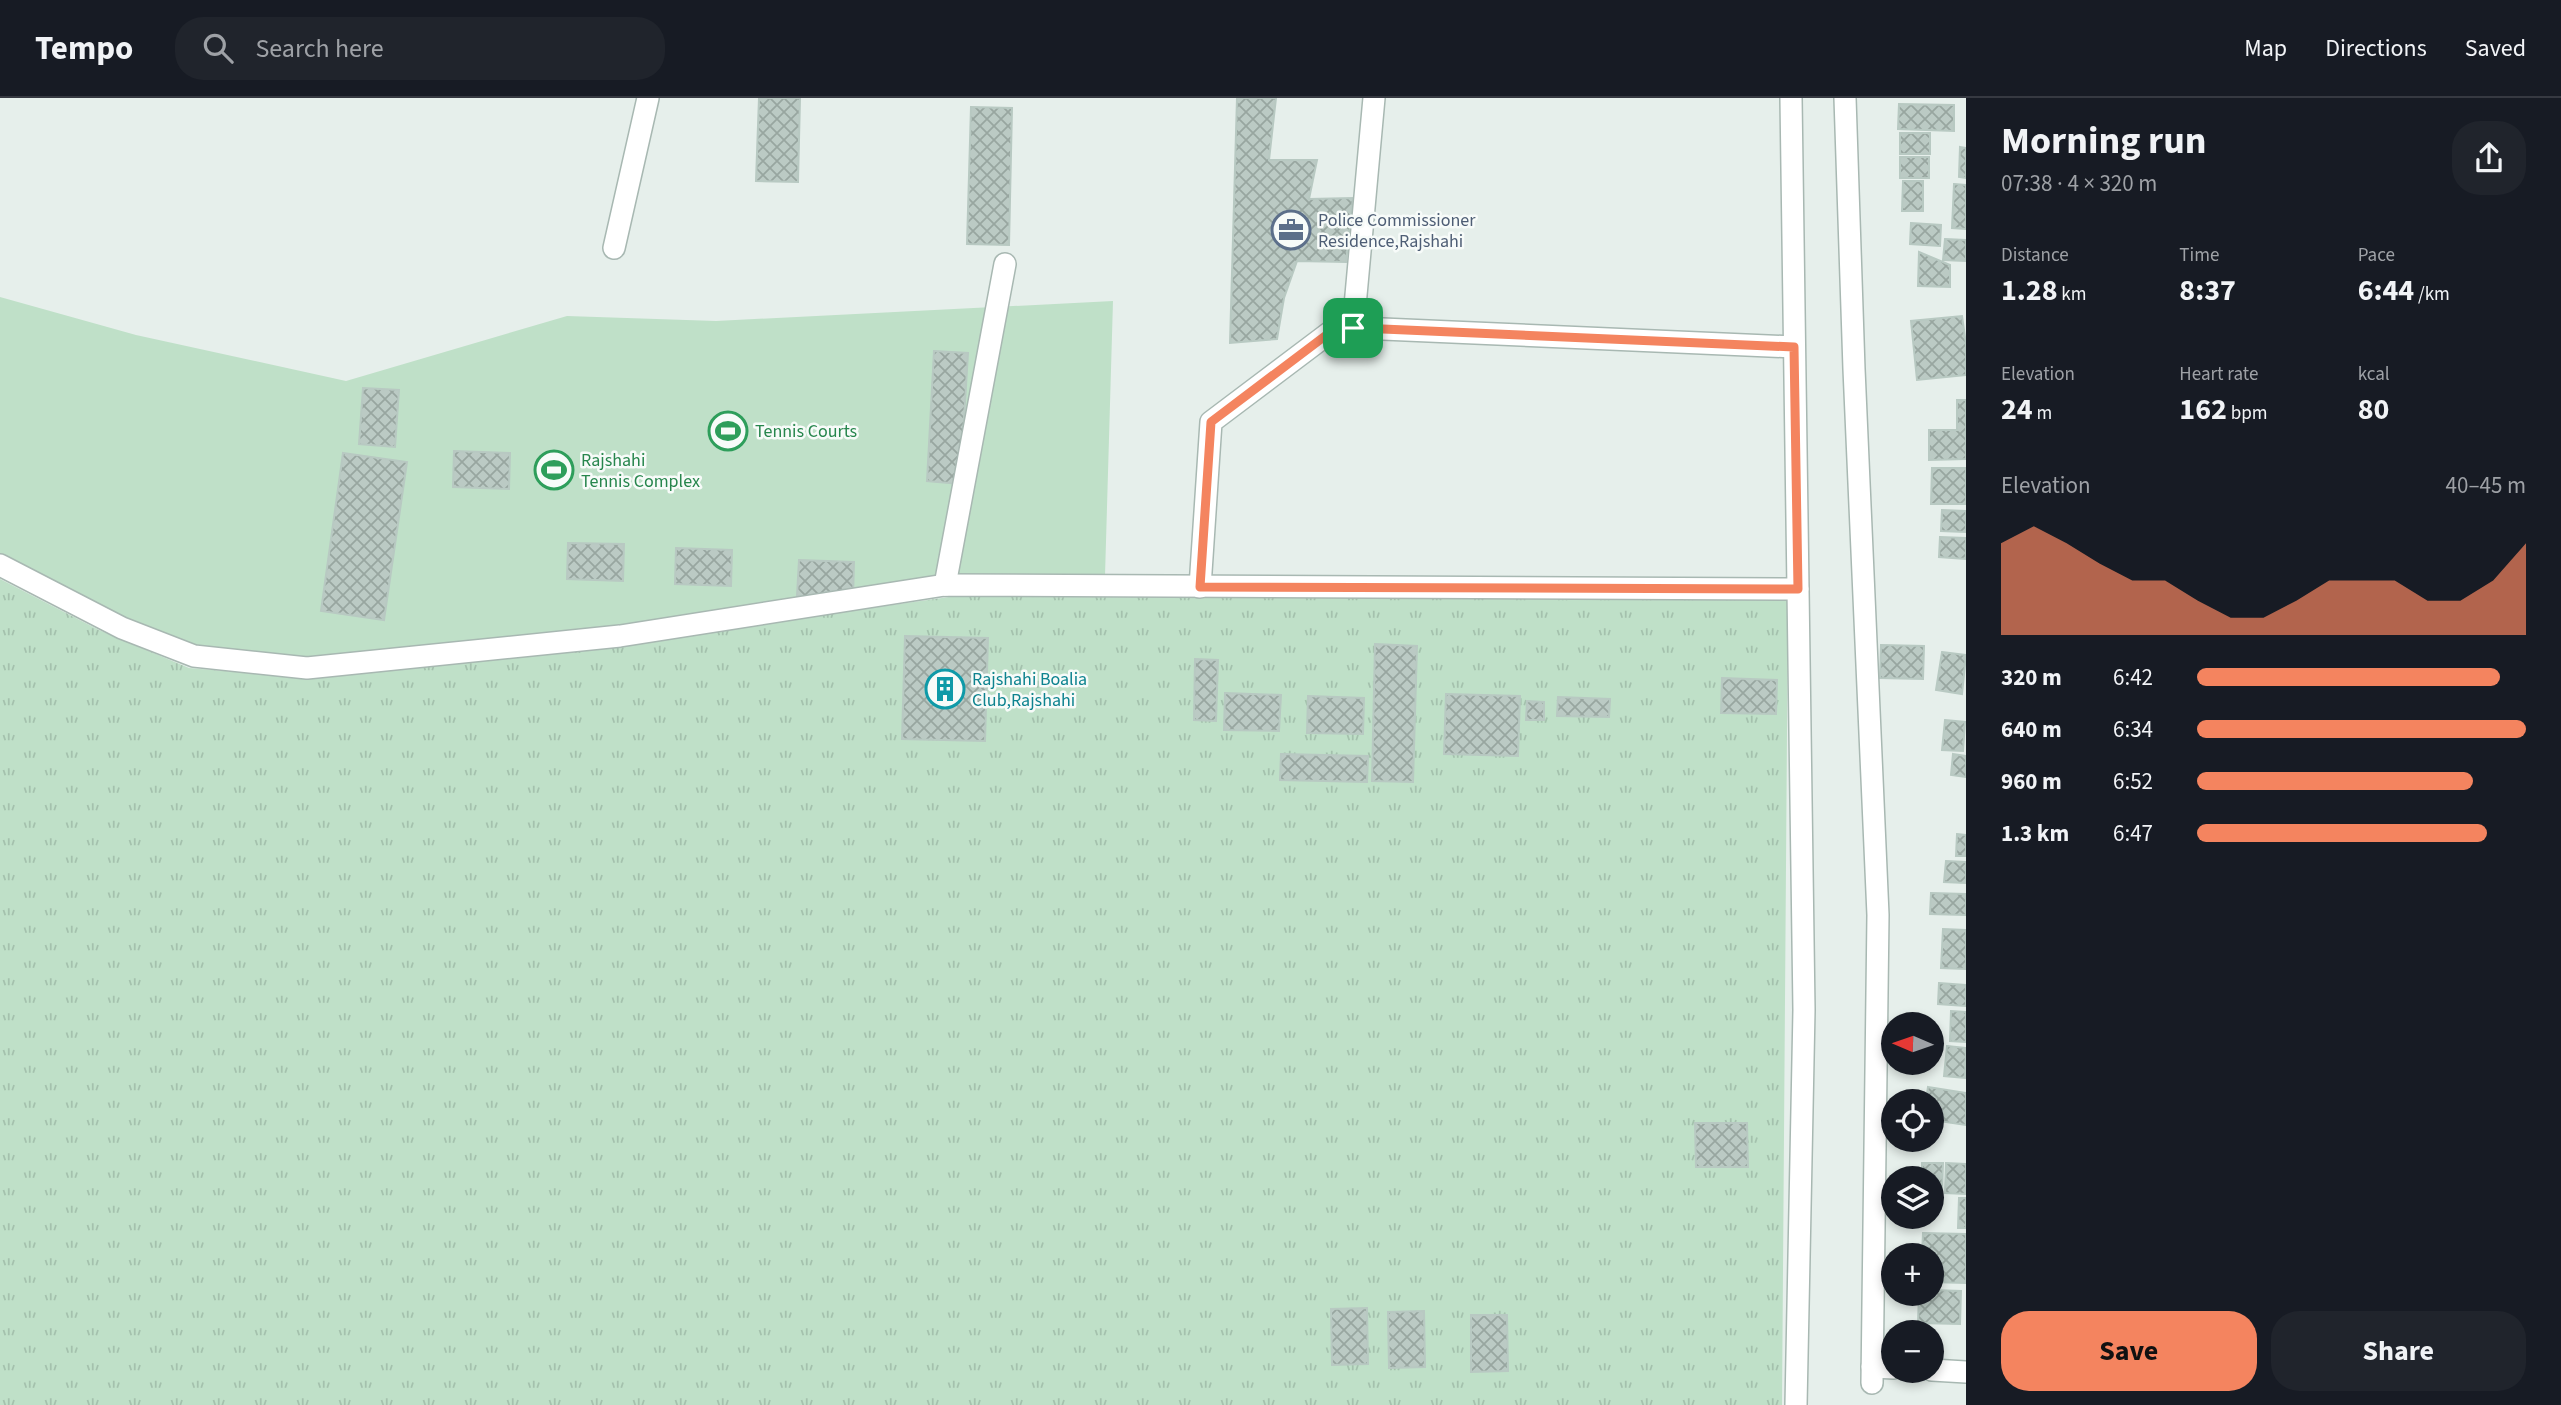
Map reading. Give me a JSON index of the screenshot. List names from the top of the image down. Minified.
{"places":{"office":["Police Commissioner Residence,Rajshahi"],"sports":["Tennis Courts","Rajshahi Tennis Complex"],"building":["Rajshahi Boalia Club,Rajshahi"]},"north":"left","page":{"header":"Tempo","search":"Search here","nav":["Map","Directions","Saved"],"heading":["Morning run","07:38 · 4 × 320 m"],"stats":[["Distance","1.28 km"],["Time","8:37"],["Pace","6:44 /km"],["Elevation","24 m"],["Heart rate","162 bpm"],["kcal","80"]],"chart":["Elevation","40–45 m"],"list":[{"name":"320 m","note":"6:42"},{"name":"640 m","note":"6:34"},{"name":"960 m","note":"6:52"},{"name":"1.3 km","note":"6:47"}],"map_buttons":["+","−"],"buttons":["Save","Share"]}}
